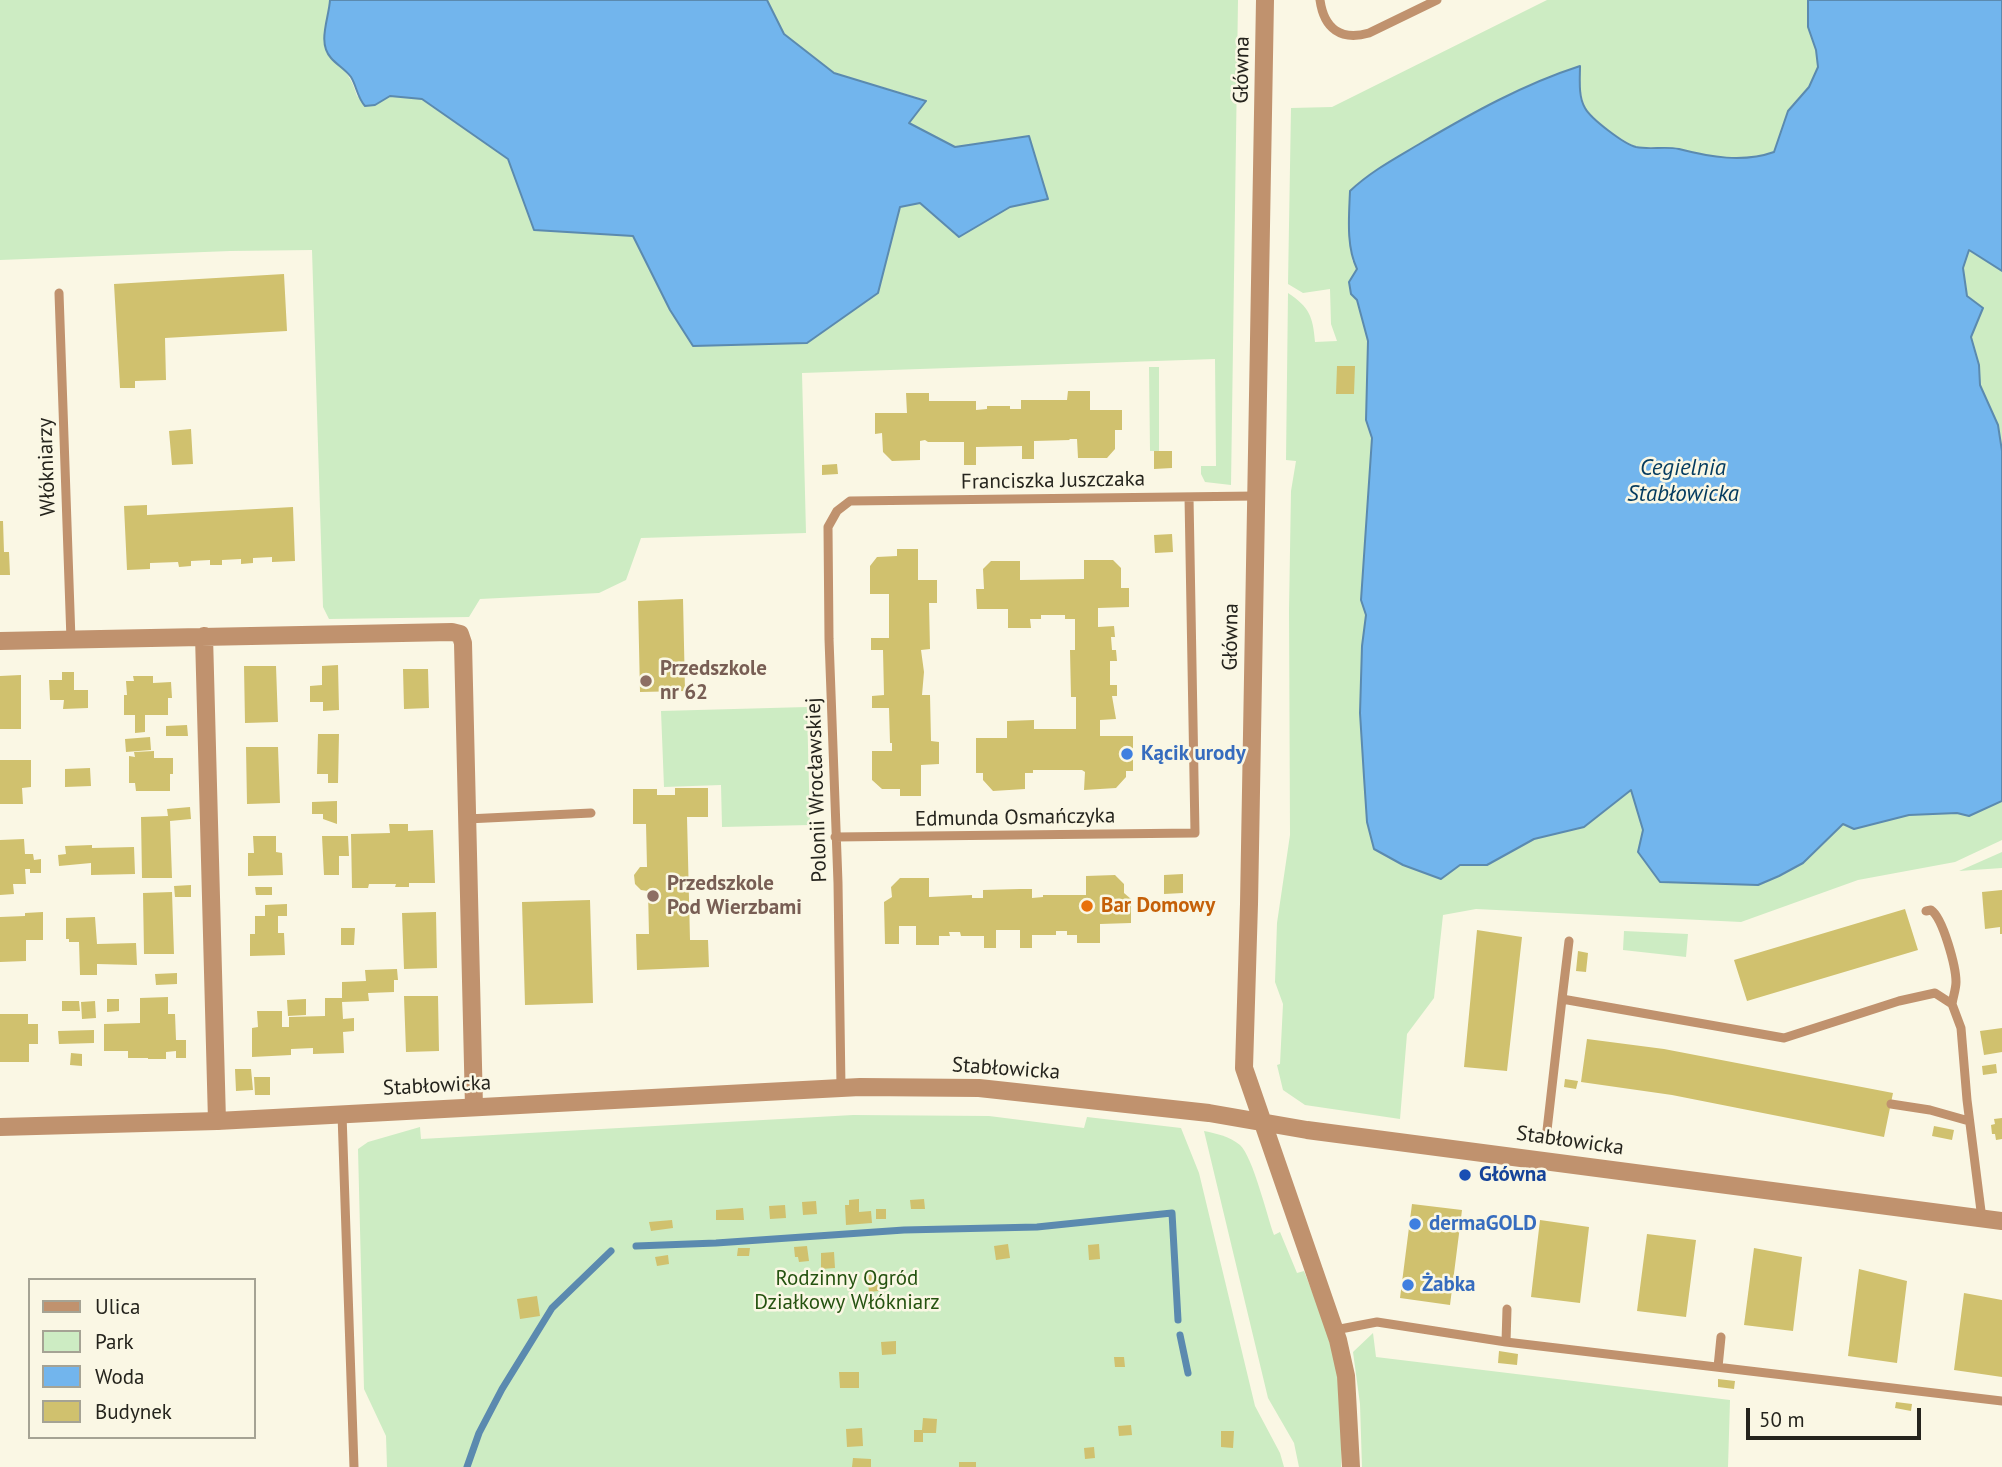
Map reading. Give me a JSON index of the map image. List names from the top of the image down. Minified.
{"streets":{"street":["Główna","Stabłowicka"],"lane":["Włókniarzy","Franciszka Juszczaka","Polonii Wrocławskiej","Edmunda Osmańczyka"]},"crossings":[["Główna","Franciszka Juszczaka"],["Główna","Stabłowicka"],["Franciszka Juszczaka","Polonii Wrocławskiej"],["Franciszka Juszczaka","Edmunda Osmańczyka"],["Polonii Wrocławskiej","Edmunda Osmańczyka"],["Polonii Wrocławskiej","Stabłowicka"]],"water":["Cegielnia Stabłowicka"],"parks":["Rodzinny Ogród Działkowy Włókniarz"],"places":["Przedszkole nr 62","Kącik urody","Przedszkole Pod Wierzbami","Bar Domowy","Główna","dermaGOLD","Żabka"],"legend":["Ulica","Park","Woda","Budynek"],"scale_bar":"50 m"}
